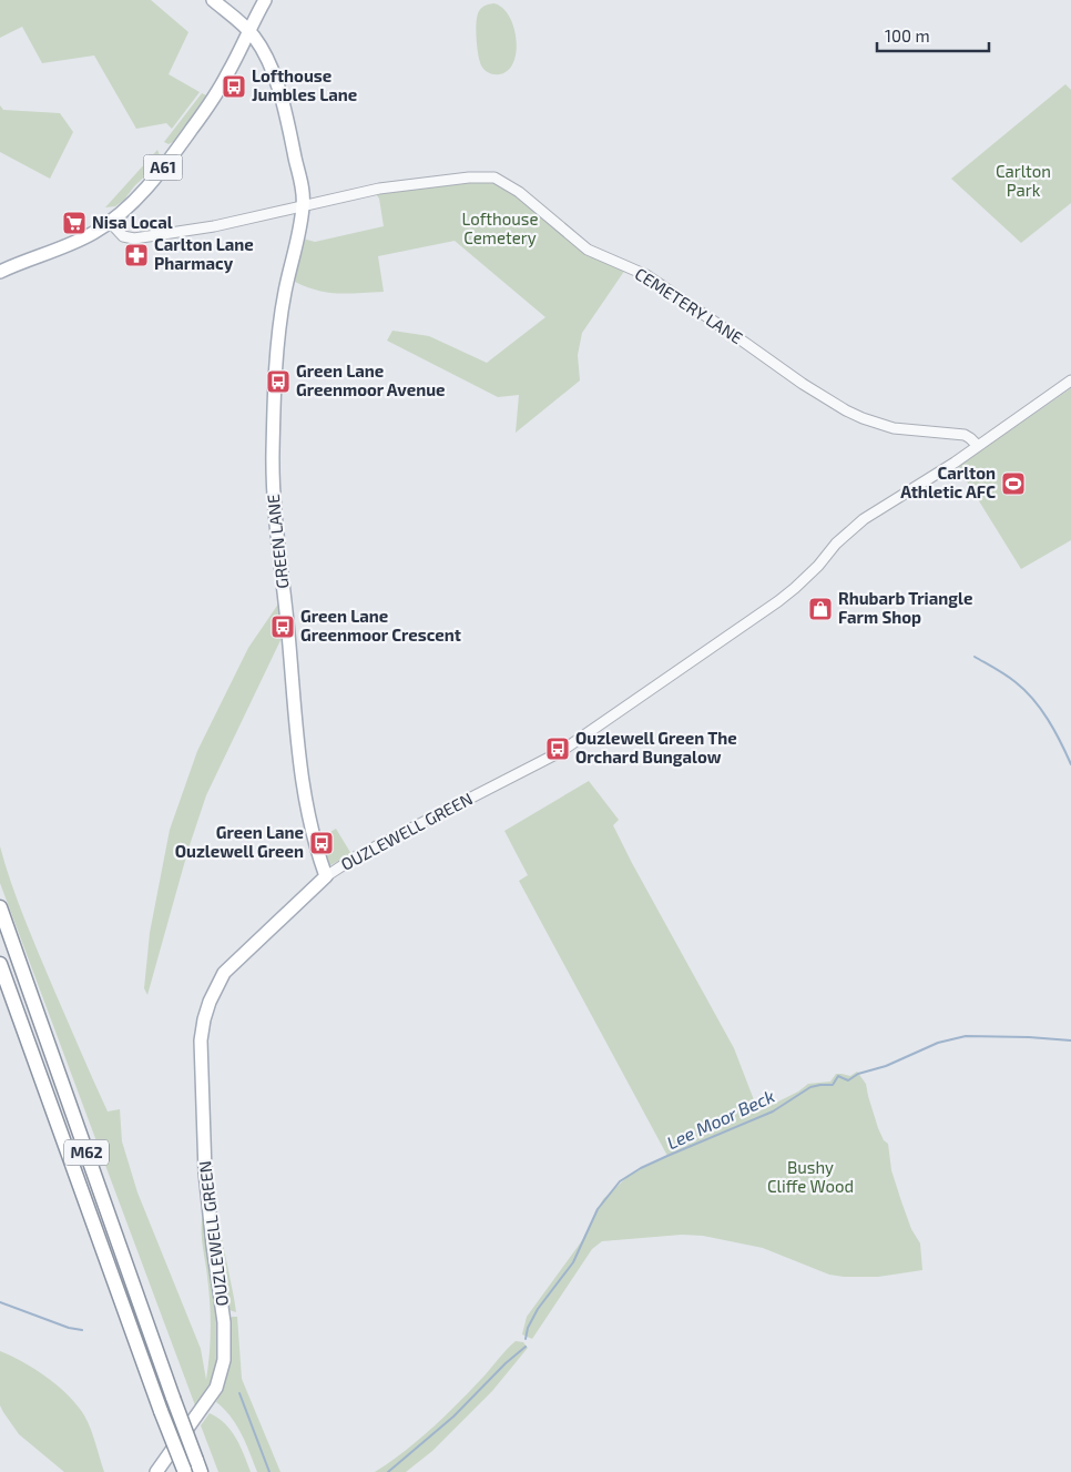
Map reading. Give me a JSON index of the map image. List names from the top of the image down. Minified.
{"streets":{"highway":["M62"],"main road":["A61","GREEN LANE","OUZLEWELL GREEN"],"street":["CEMETERY LANE"]},"crossings":[["A61","CEMETERY LANE"],["A61","GREEN LANE"],["CEMETERY LANE","GREEN LANE"],["CEMETERY LANE","OUZLEWELL GREEN"],["GREEN LANE","OUZLEWELL GREEN"]],"water":["Lee Moor Beck"],"parks":["Carlton Park","Lofthouse Cemetery","Bushy Cliffe Wood"],"places":{"bus stop":["Lofthouse Jumbles Lane","Green Lane Greenmoor Avenue","Green Lane Greenmoor Crescent","Ouzlewell Green The Orchard Bungalow","Green Lane Ouzlewell Green"],"supermarket":["Nisa Local"],"pharmacy":["Carlton Lane Pharmacy"],"sports":["Carlton Athletic AFC"],"shop":["Rhubarb Triangle Farm Shop"]},"scale_bar":"100 m"}
